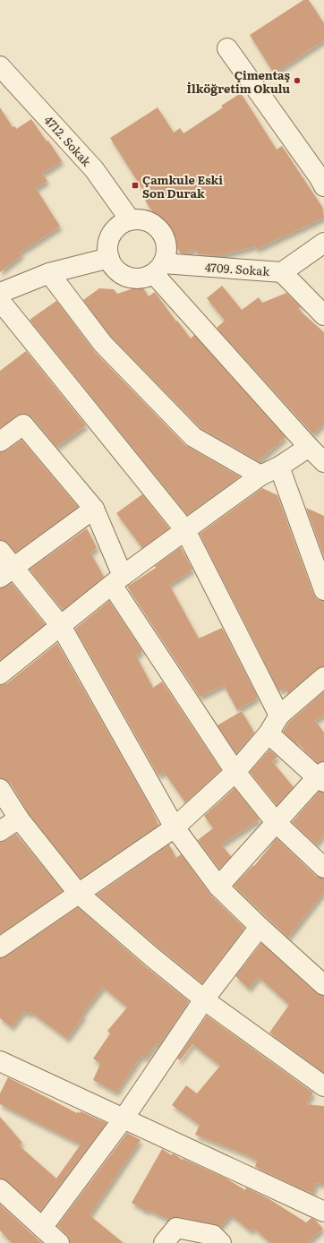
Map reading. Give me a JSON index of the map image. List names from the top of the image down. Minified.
{"streets":{"street":["4712. Sokak","4709. Sokak"]},"crossings":[["4712. Sokak","4709. Sokak"]],"places":{"other":["Çimentaş İlköğretim Okulu"],"transit":["Çamkule Eski Son Durak"]}}
